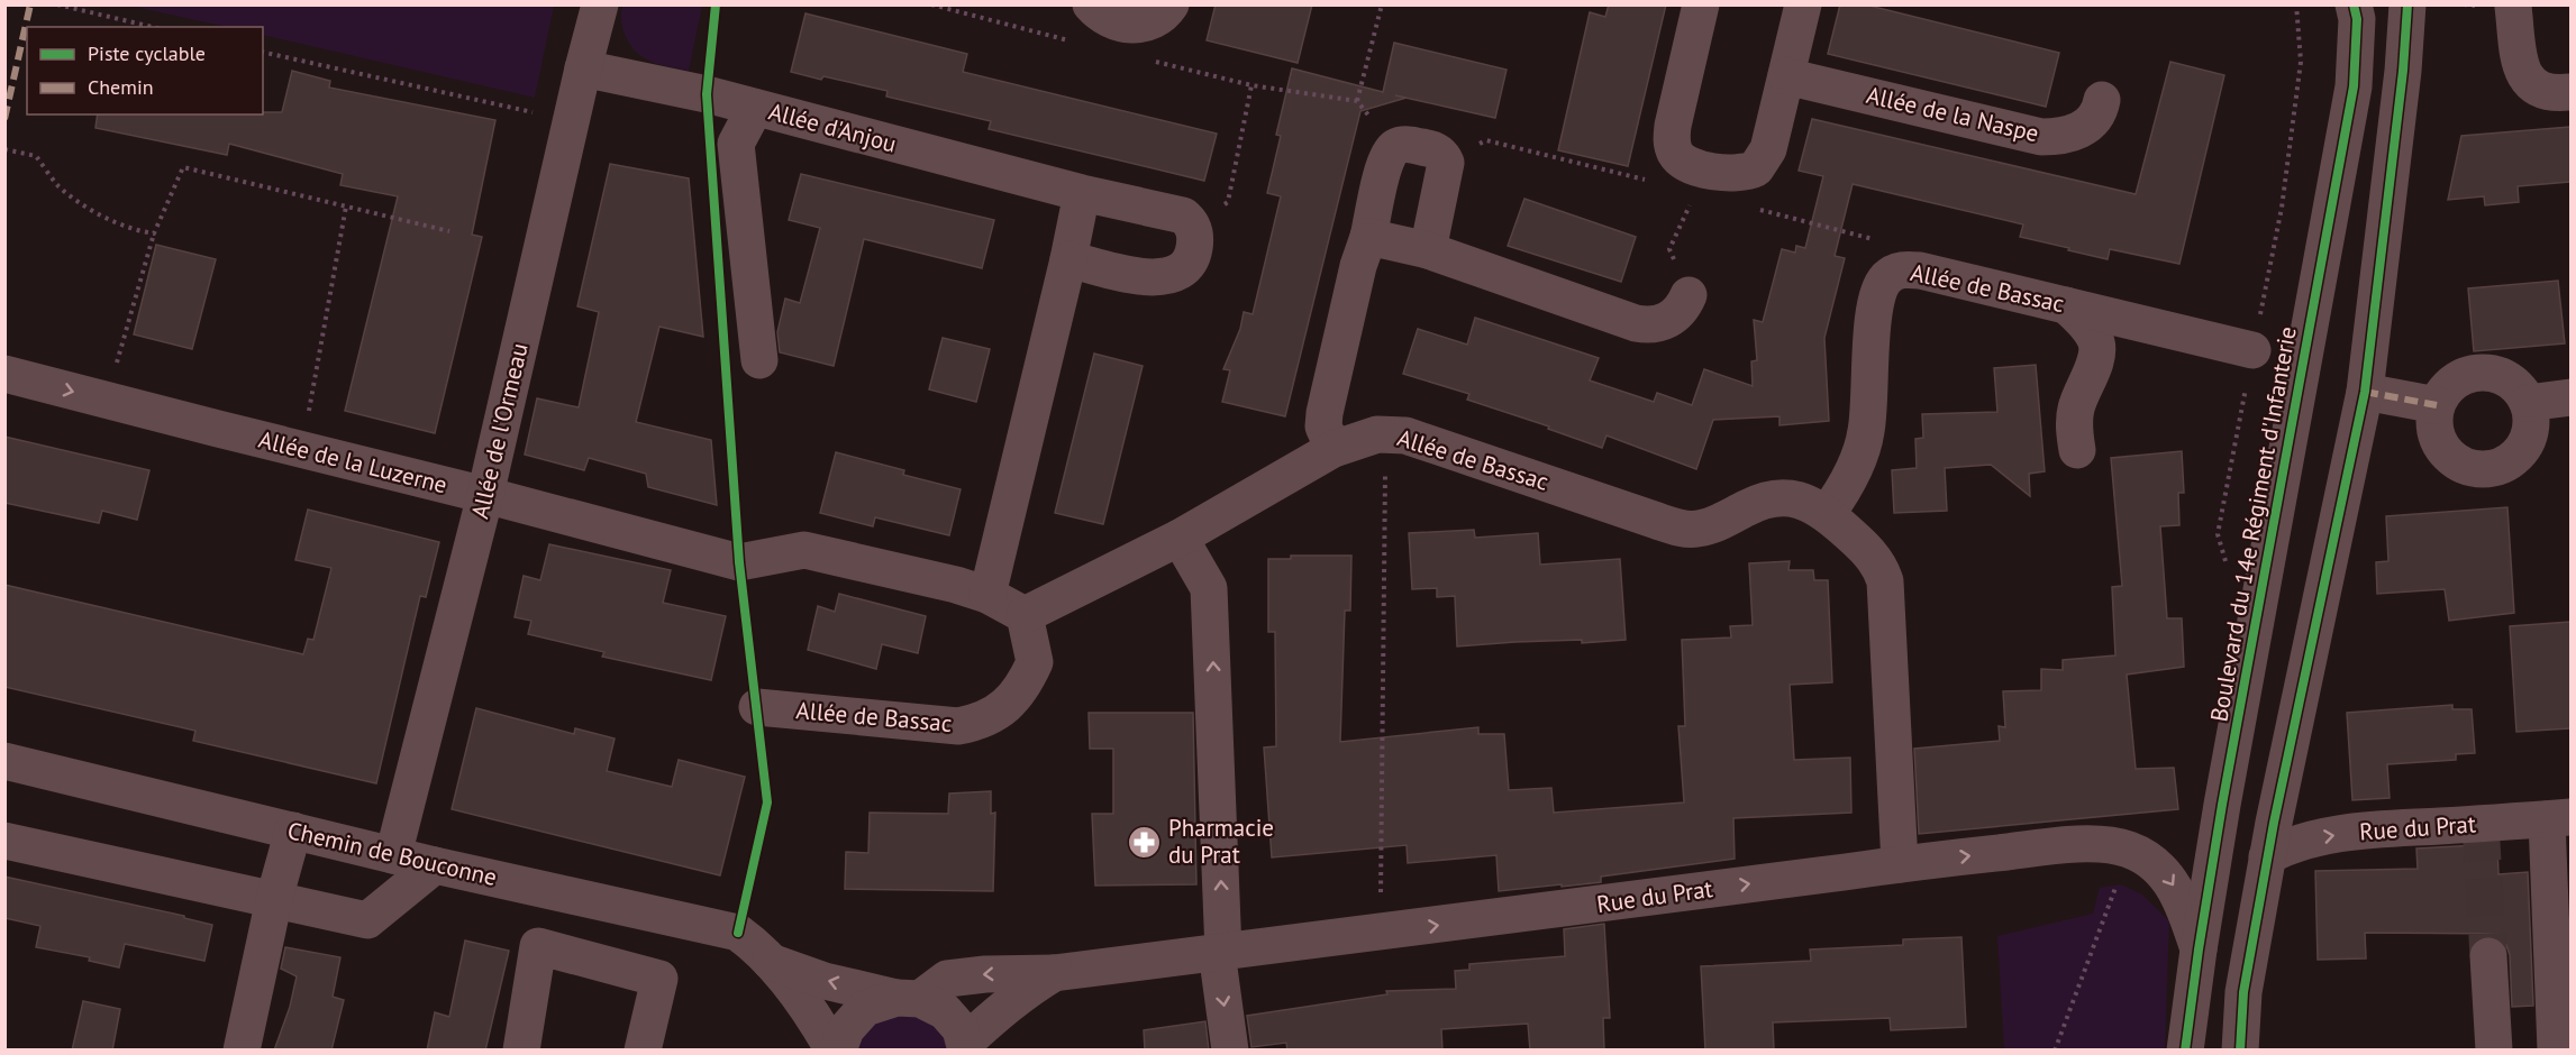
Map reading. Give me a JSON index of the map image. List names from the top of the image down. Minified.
{"streets":{"street":["Allée de la Naspe","Allée d'Anjou","Allée de Bassac","Allée de l'Ormeau","Allée de la Luzerne","Boulevard du 14e Régiment d'Infanterie","Rue du Prat","Chemin de Bouconne"]},"crossings":[["Allée d'Anjou","Allée de l'Ormeau"],["Allée de Bassac","Rue du Prat"],["Allée de l'Ormeau","Allée de la Luzerne"],["Allée de l'Ormeau","Chemin de Bouconne"],["Boulevard du 14e Régiment d'Infanterie","Rue du Prat"],["Rue du Prat","Chemin de Bouconne"]],"one_way":["Allée de la Luzerne"],"places":{"pharmacy":["Pharmacie du Prat"]},"legend":["Piste cyclable","Chemin"]}
